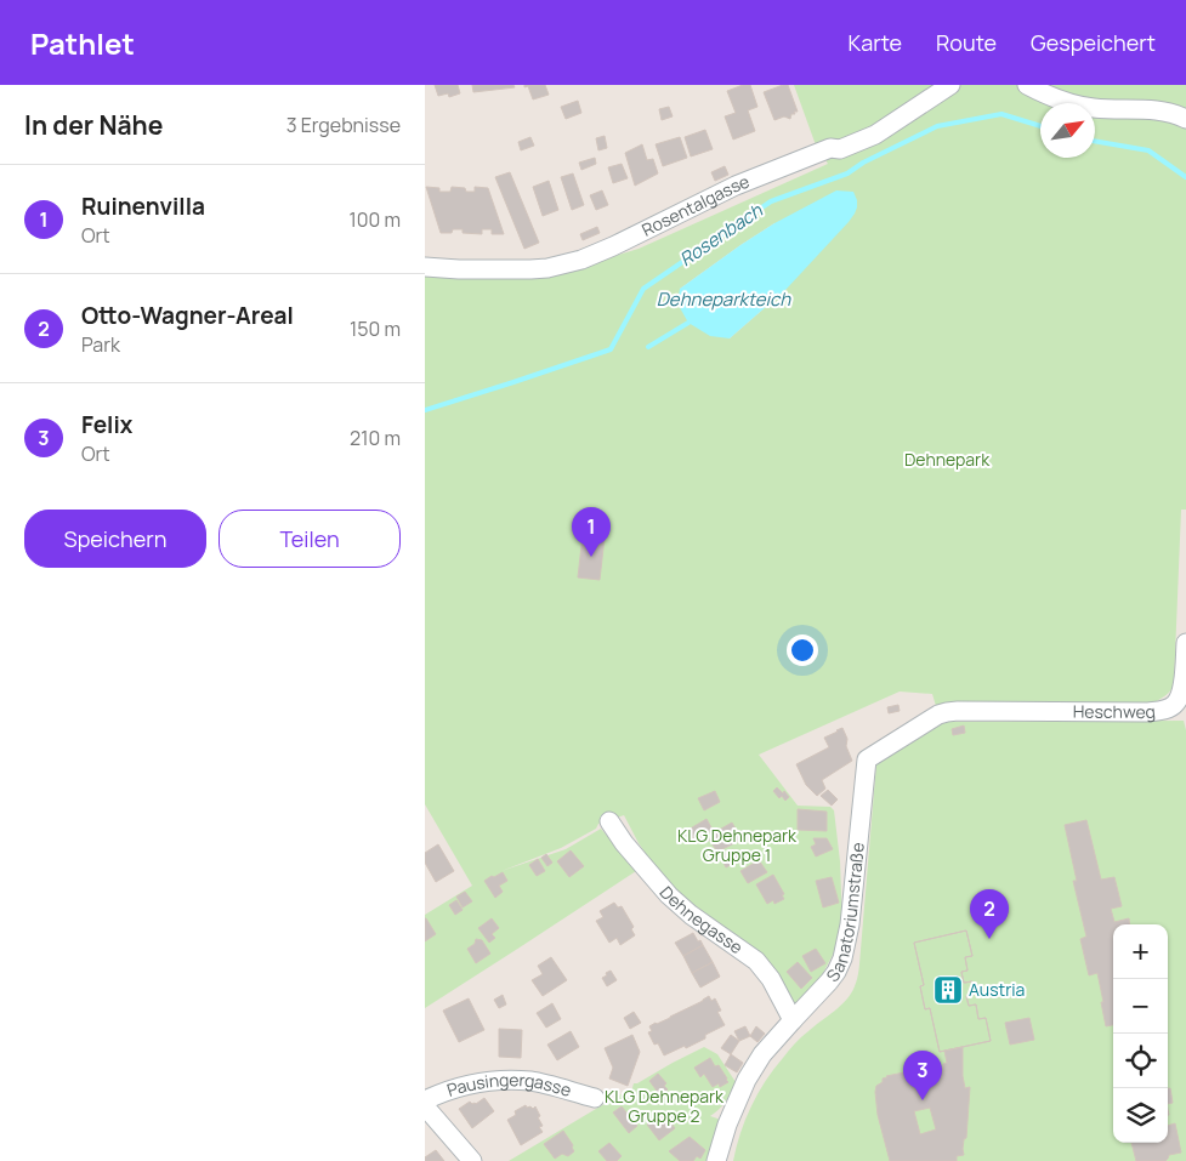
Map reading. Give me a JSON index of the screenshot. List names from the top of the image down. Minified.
{"streets":{"street":["Rosentalgasse","Heschweg","Sanatoriumstraße","Dehnegasse","Pausingergasse"]},"crossings":[["Heschweg","Sanatoriumstraße"],["Sanatoriumstraße","Dehnegasse"]],"water":["Rosenbach","Dehneparkteich"],"parks":["Dehnepark","KLG Dehnepark Gruppe 1","KLG Dehnepark Gruppe 2"],"places":{"building":["Austria"]},"north":"top right","page":{"header":"Pathlet","nav":["Karte","Route","Gespeichert"],"heading":["In der Nähe","3 Ergebnisse"],"list":[{"mark":"1","name":"Ruinenvilla","note":"Ort","value":"100 m"},{"mark":"2","name":"Otto-Wagner-Areal","note":"Park","value":"150 m"},{"mark":"3","name":"Felix","note":"Ort","value":"210 m"}],"buttons":["Speichern","Teilen"],"pins":["1","2","3"],"map_buttons":["+","−"]}}
